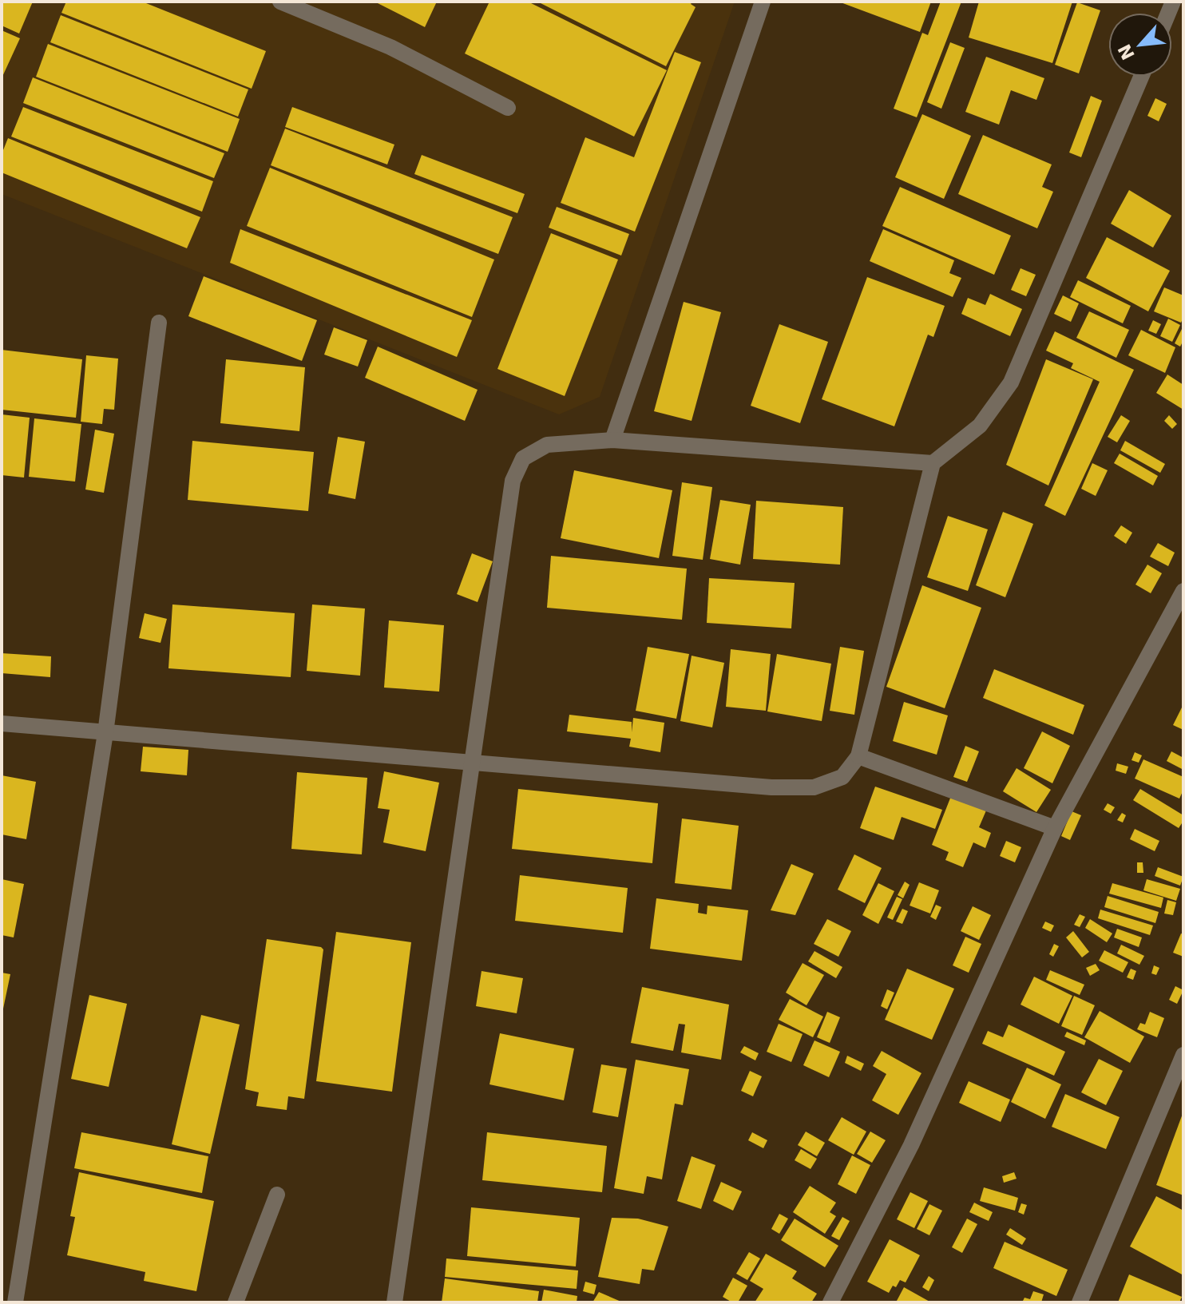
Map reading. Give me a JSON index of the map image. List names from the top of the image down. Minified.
{"north":"bottom left"}
